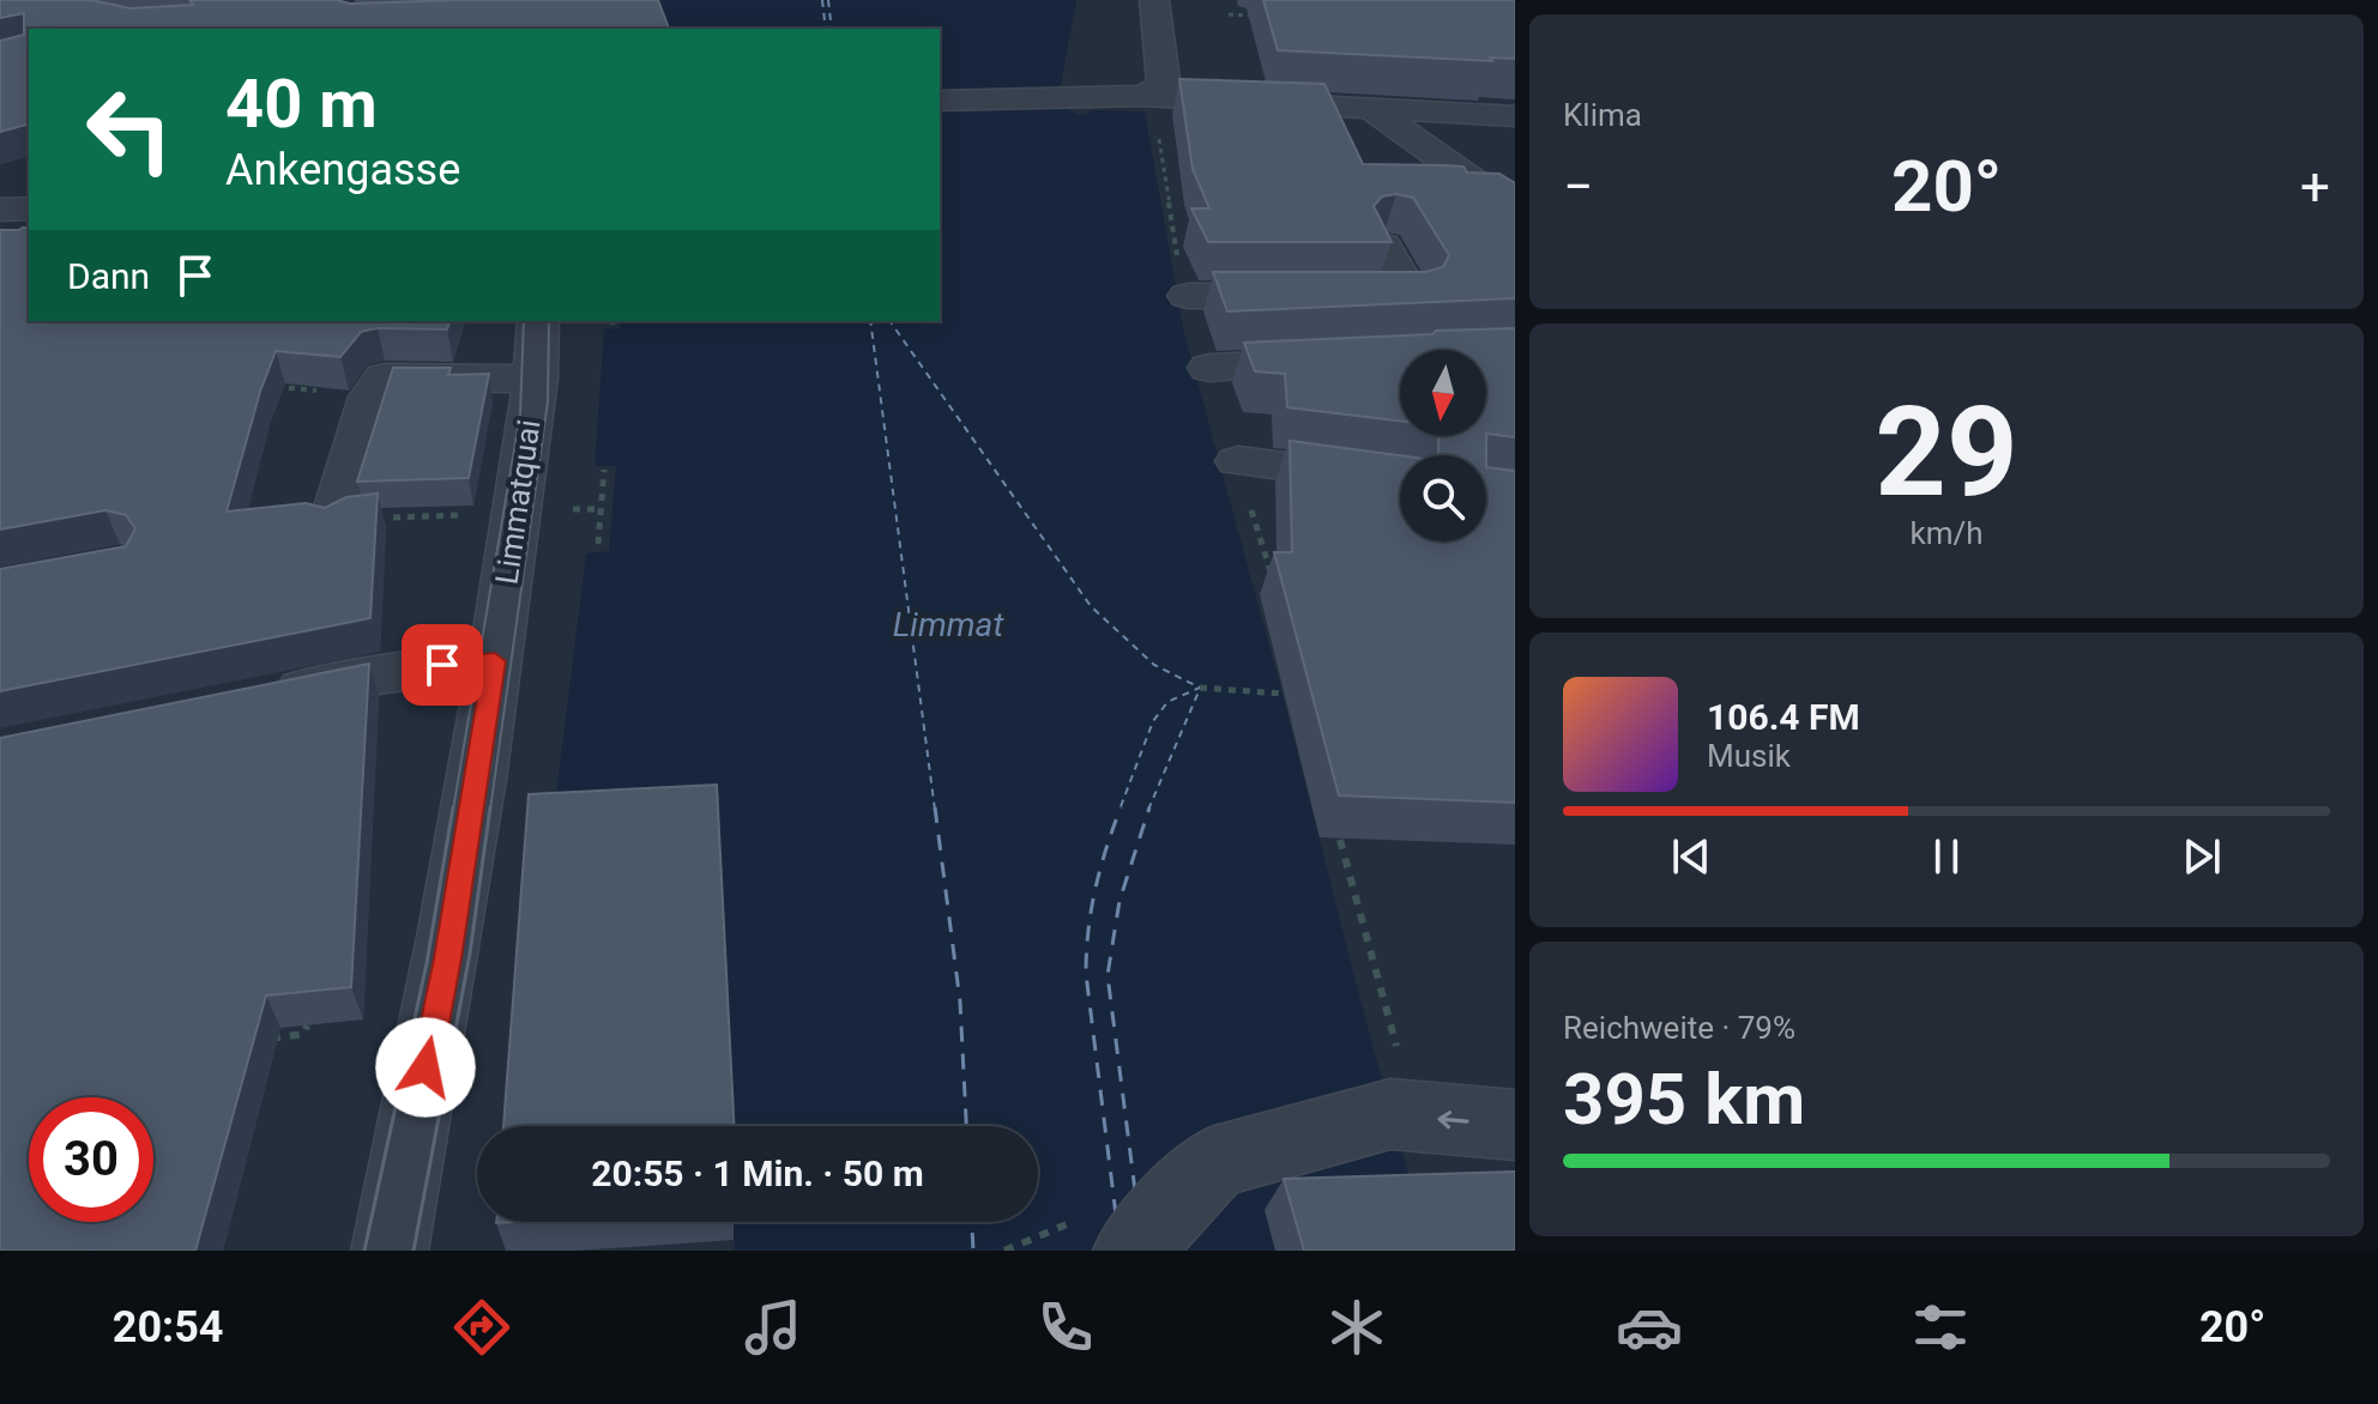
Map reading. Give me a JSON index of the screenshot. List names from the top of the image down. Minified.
{"streets":{"street":["Limmatquai"]},"water":["Limmat"],"north":"bottom","page":{"tile":["Klima",["29","km/h"],["Reichweite · 79%","395 km"]],"turn":["40 m","Ankengasse"],"heat":["−","20°","+"],"then":"Dann","song":["106.4 FM","Musik"],"limit":"30","trip":"20:55 · 1 Min. · 50 m","tabs":["20:54","20°"]}}
